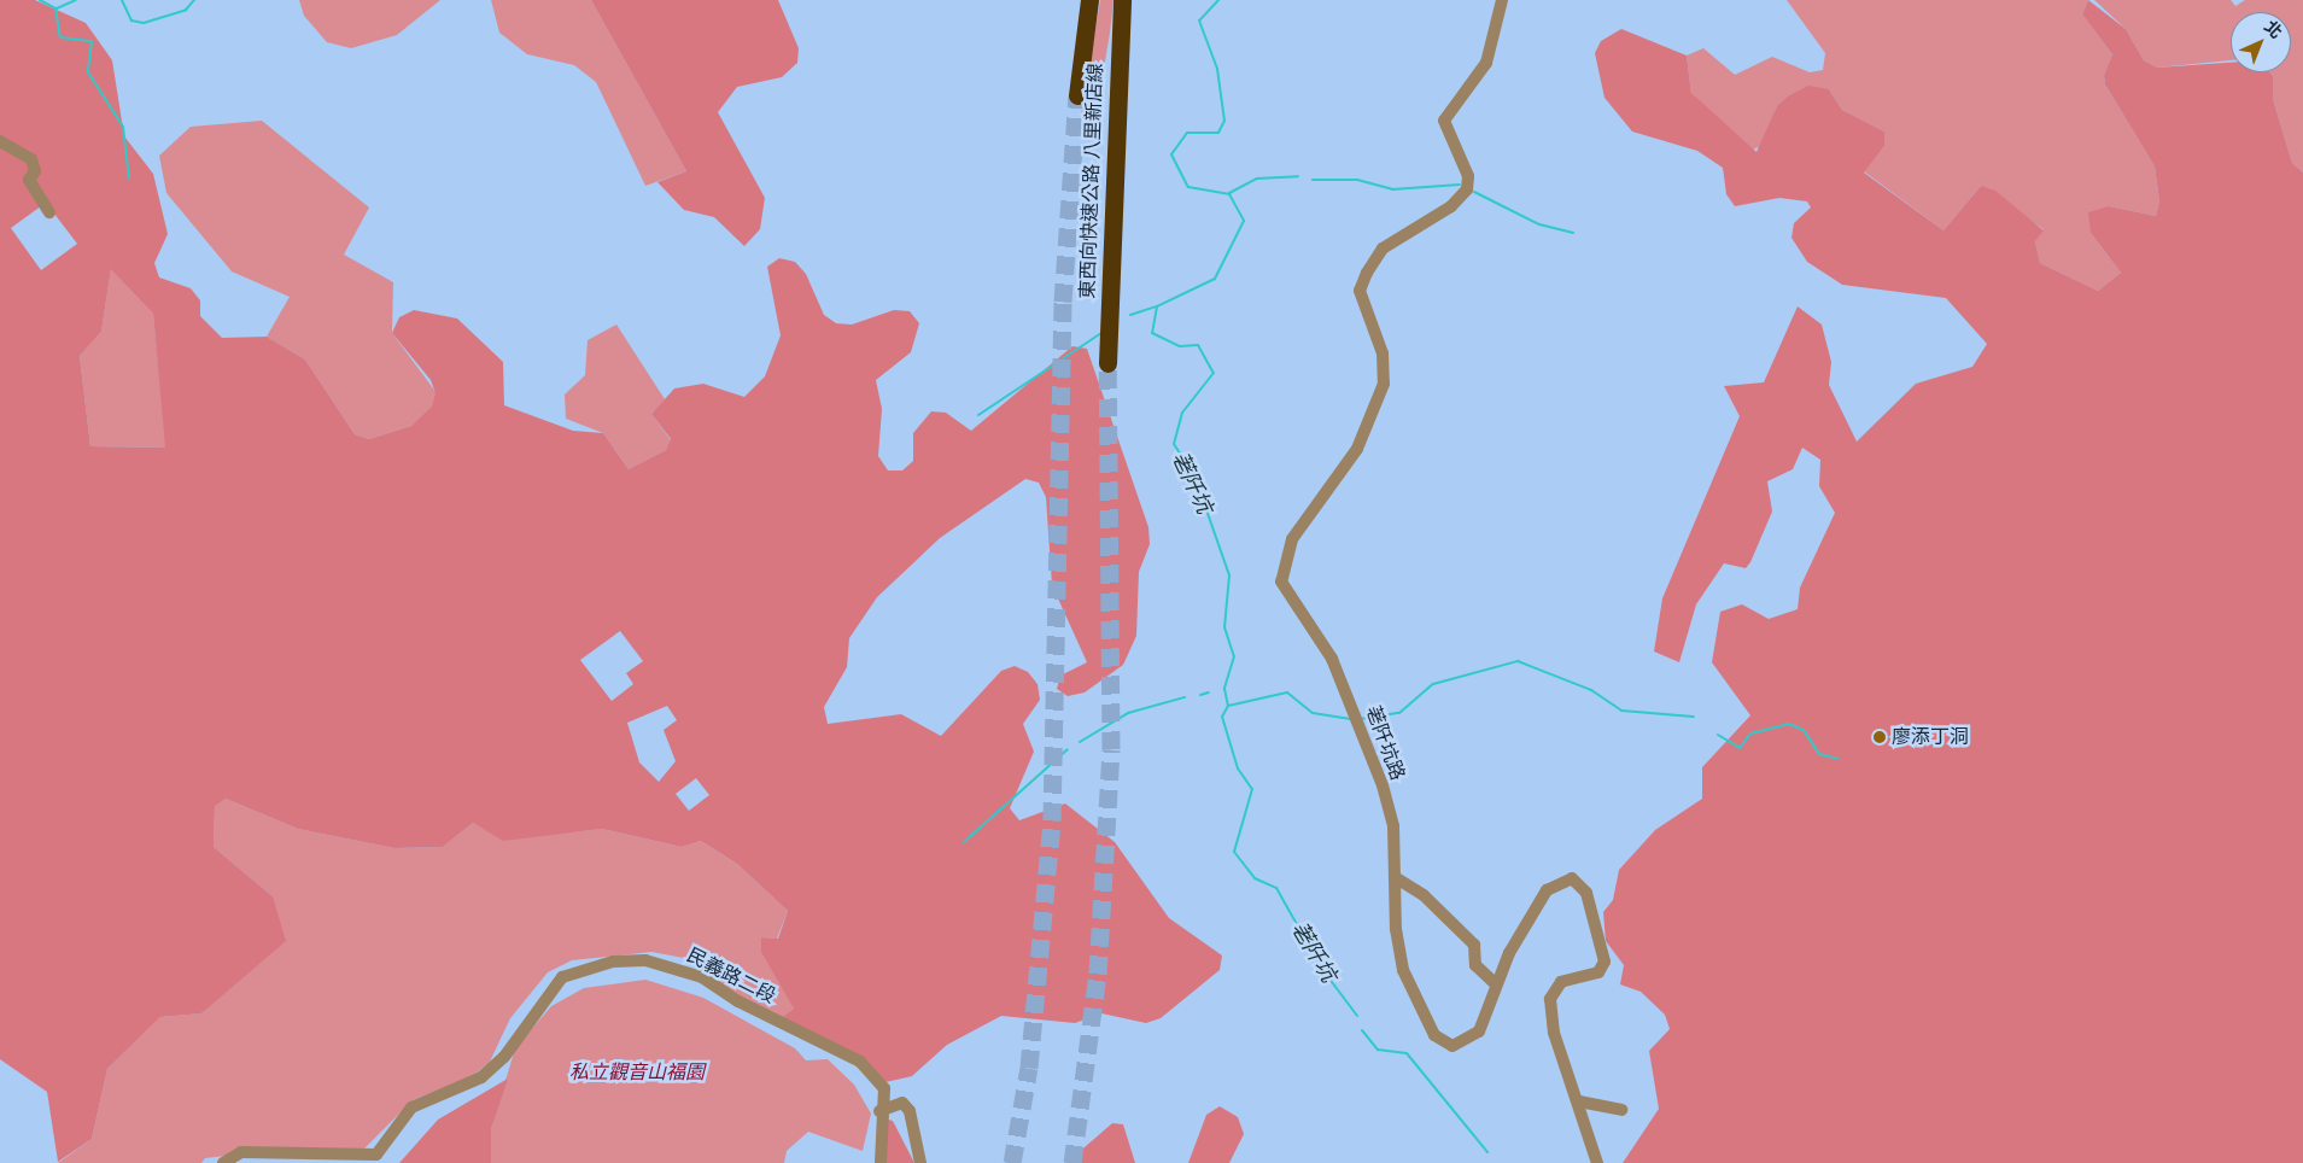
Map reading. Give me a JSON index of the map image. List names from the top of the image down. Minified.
{"streets":{"highway":["東西向快速公路 八里新店線"],"street":["荖阡坑路","民義路二段"]},"water":["荖阡坑"],"parks":["私立觀音山福園"],"places":["廖添丁洞"],"north":"top right"}
